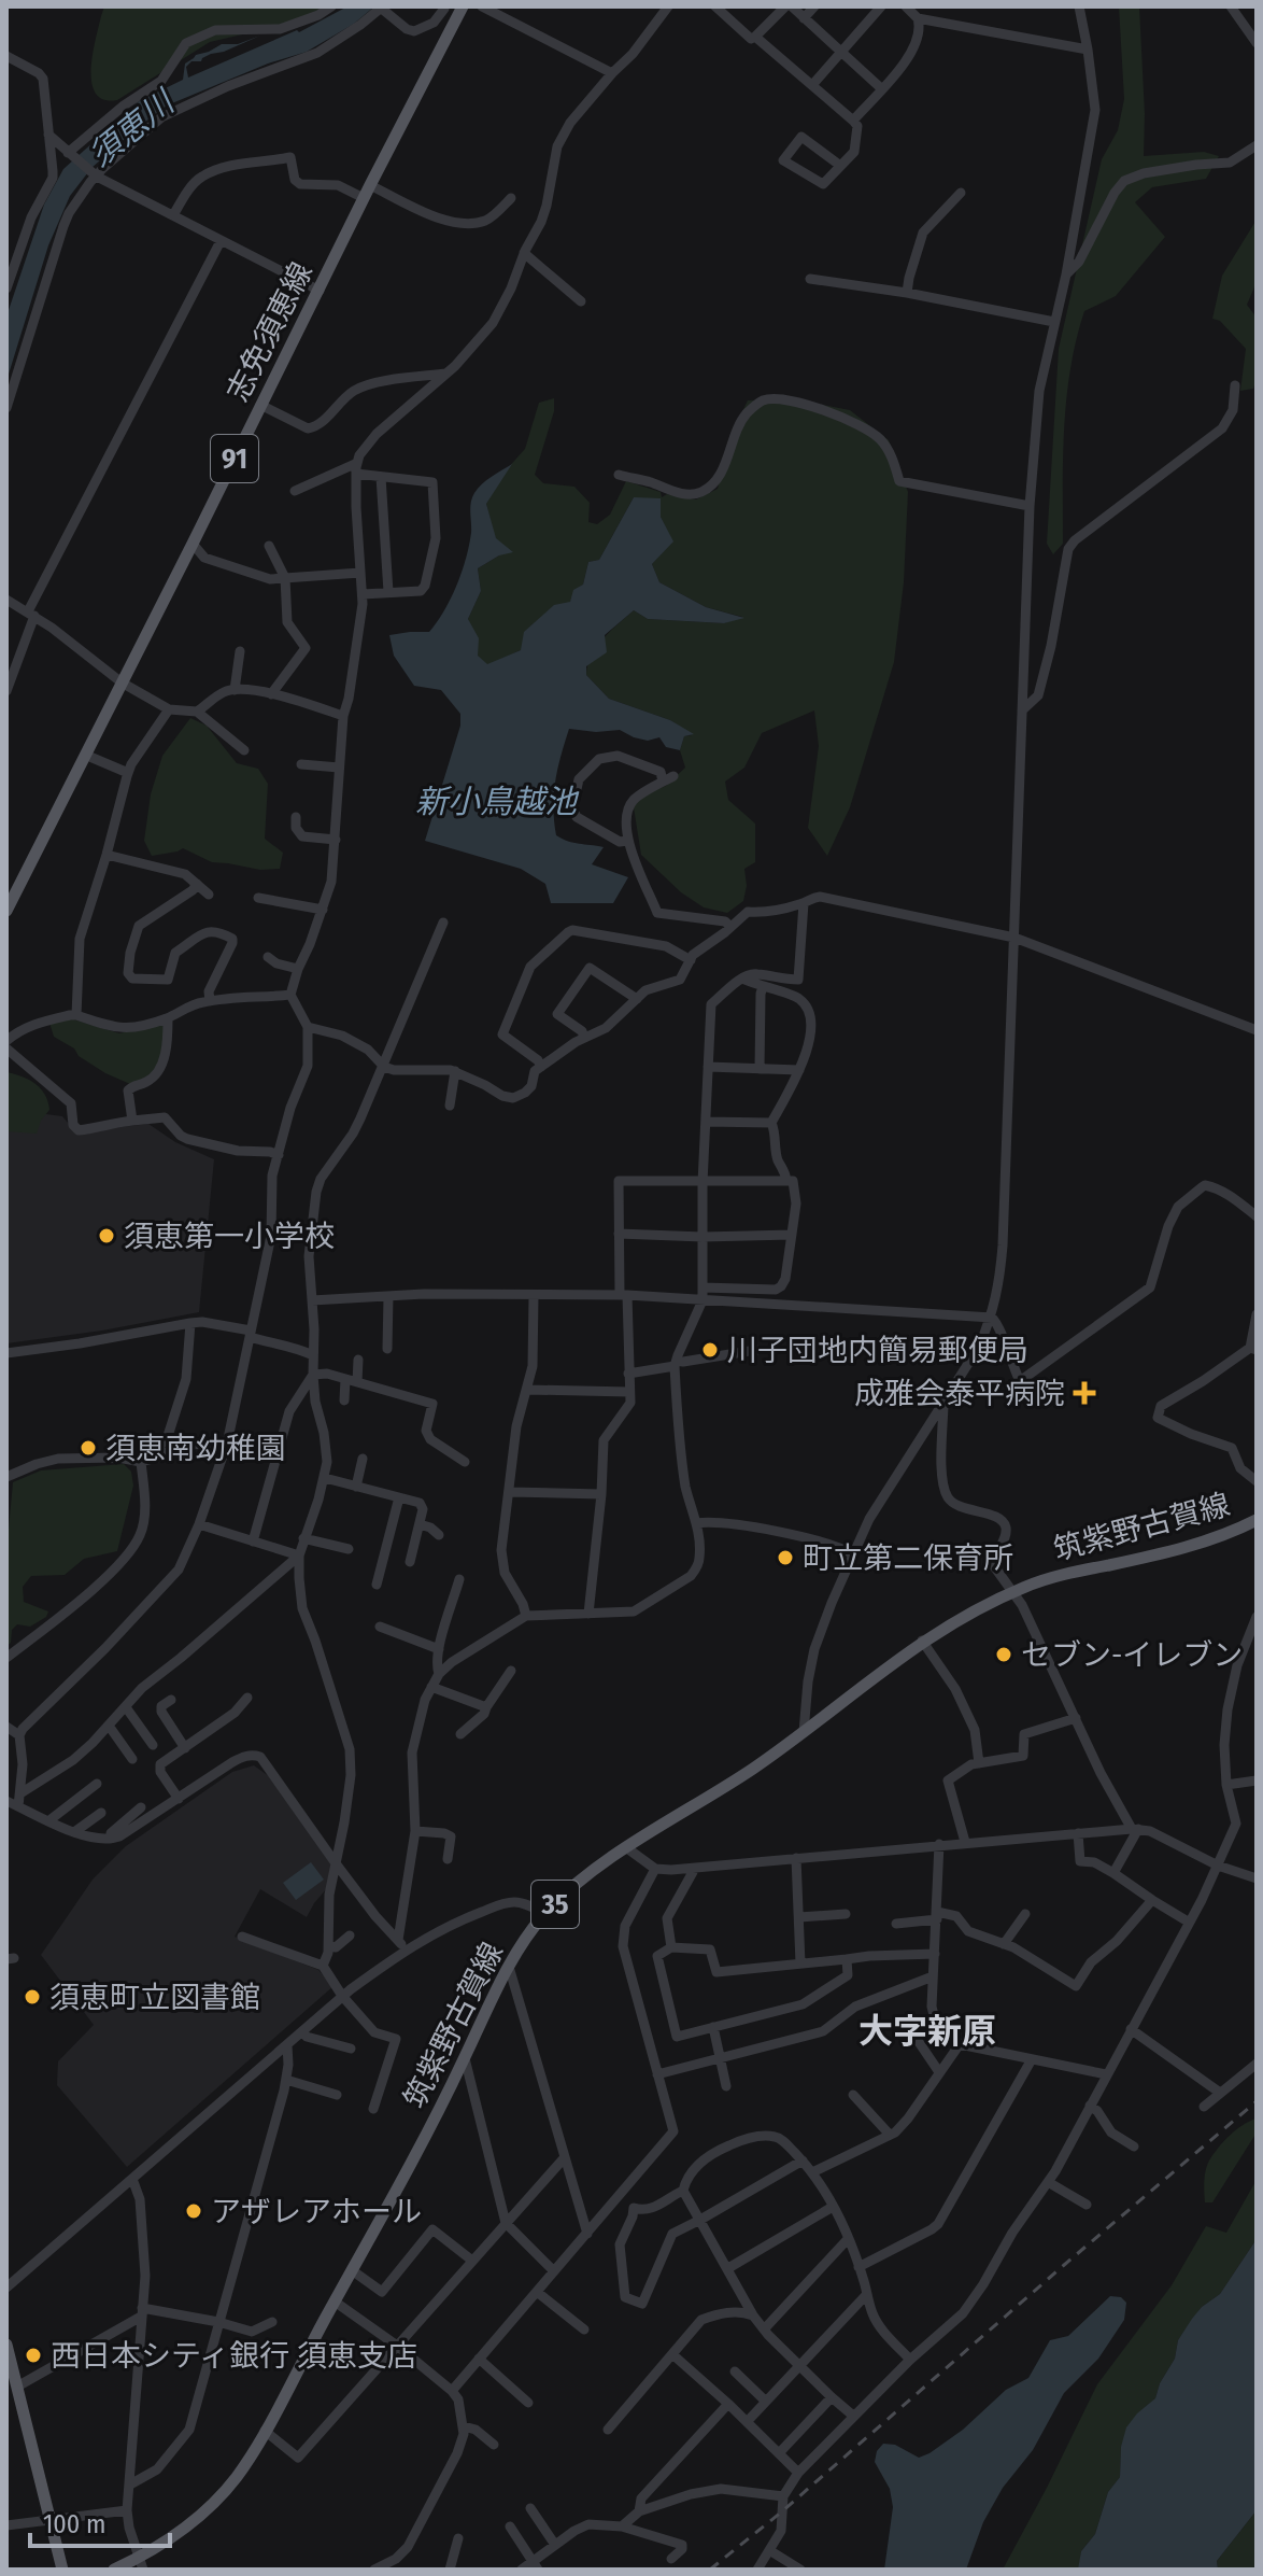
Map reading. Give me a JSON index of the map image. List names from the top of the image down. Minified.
{"streets":{"main road":["志免須恵線","91","筑紫野古賀線","35"]},"districts":["大字新原"],"water":["須恵川","新小鳥越池"],"places":{"other":["須恵第一小学校","川子団地内簡易郵便局","須恵南幼稚園","町立第二保育所","セブン-イレブン","須恵町立図書館","アザレアホール","西日本シティ銀行 須恵支店"],"health":["成雅会泰平病院"]},"scale_bar":"100 m"}
